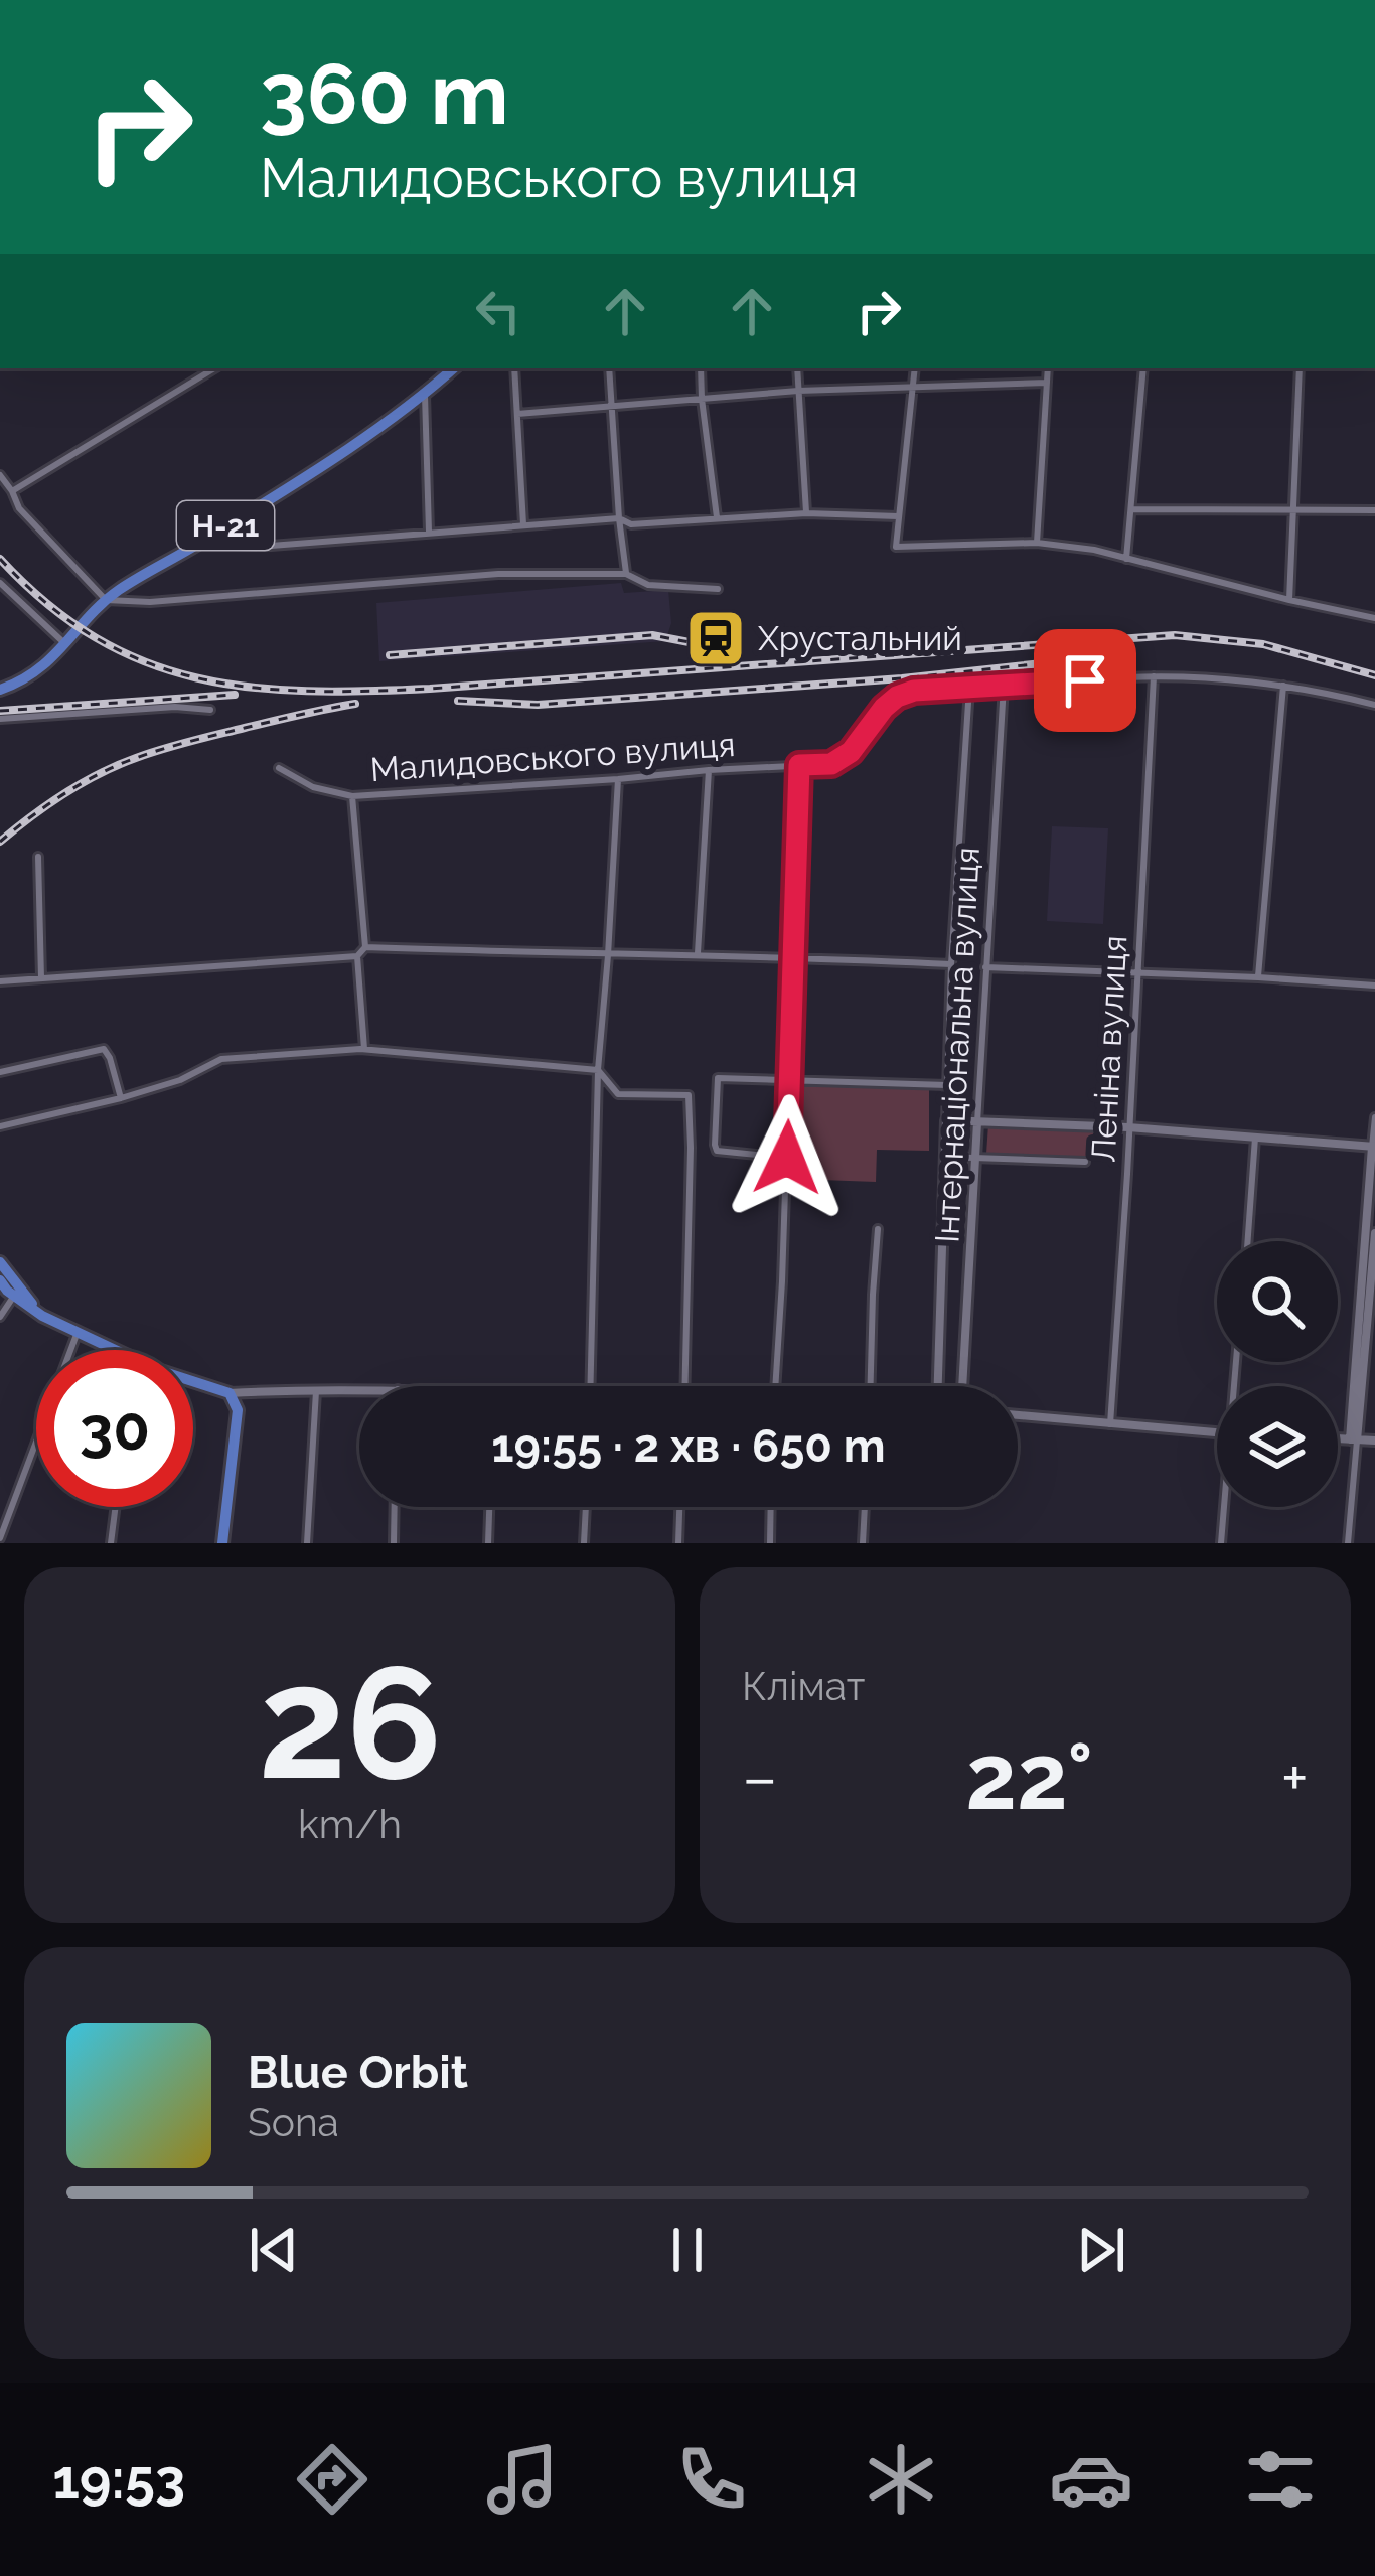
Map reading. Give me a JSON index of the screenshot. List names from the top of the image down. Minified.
{"streets":{"main road":["Н-21"],"street":["Малидовського вулиця","Інтернаціональна вулиця","Леніна вулиця"]},"crossings":[["Малидовського вулиця","Інтернаціональна вулиця"],["Малидовського вулиця","Леніна вулиця"]],"places":{"station":["Хрустальний"]},"page":{"turn":["360 m","Малидовського вулиця"],"limit":"30","trip":"19:55 · 2 хв · 650 m","tile":[["26","km/h"],"Клімат"],"heat":["−","22°","+"],"song":["Blue Orbit","Sona"],"tabs":"19:53"}}
